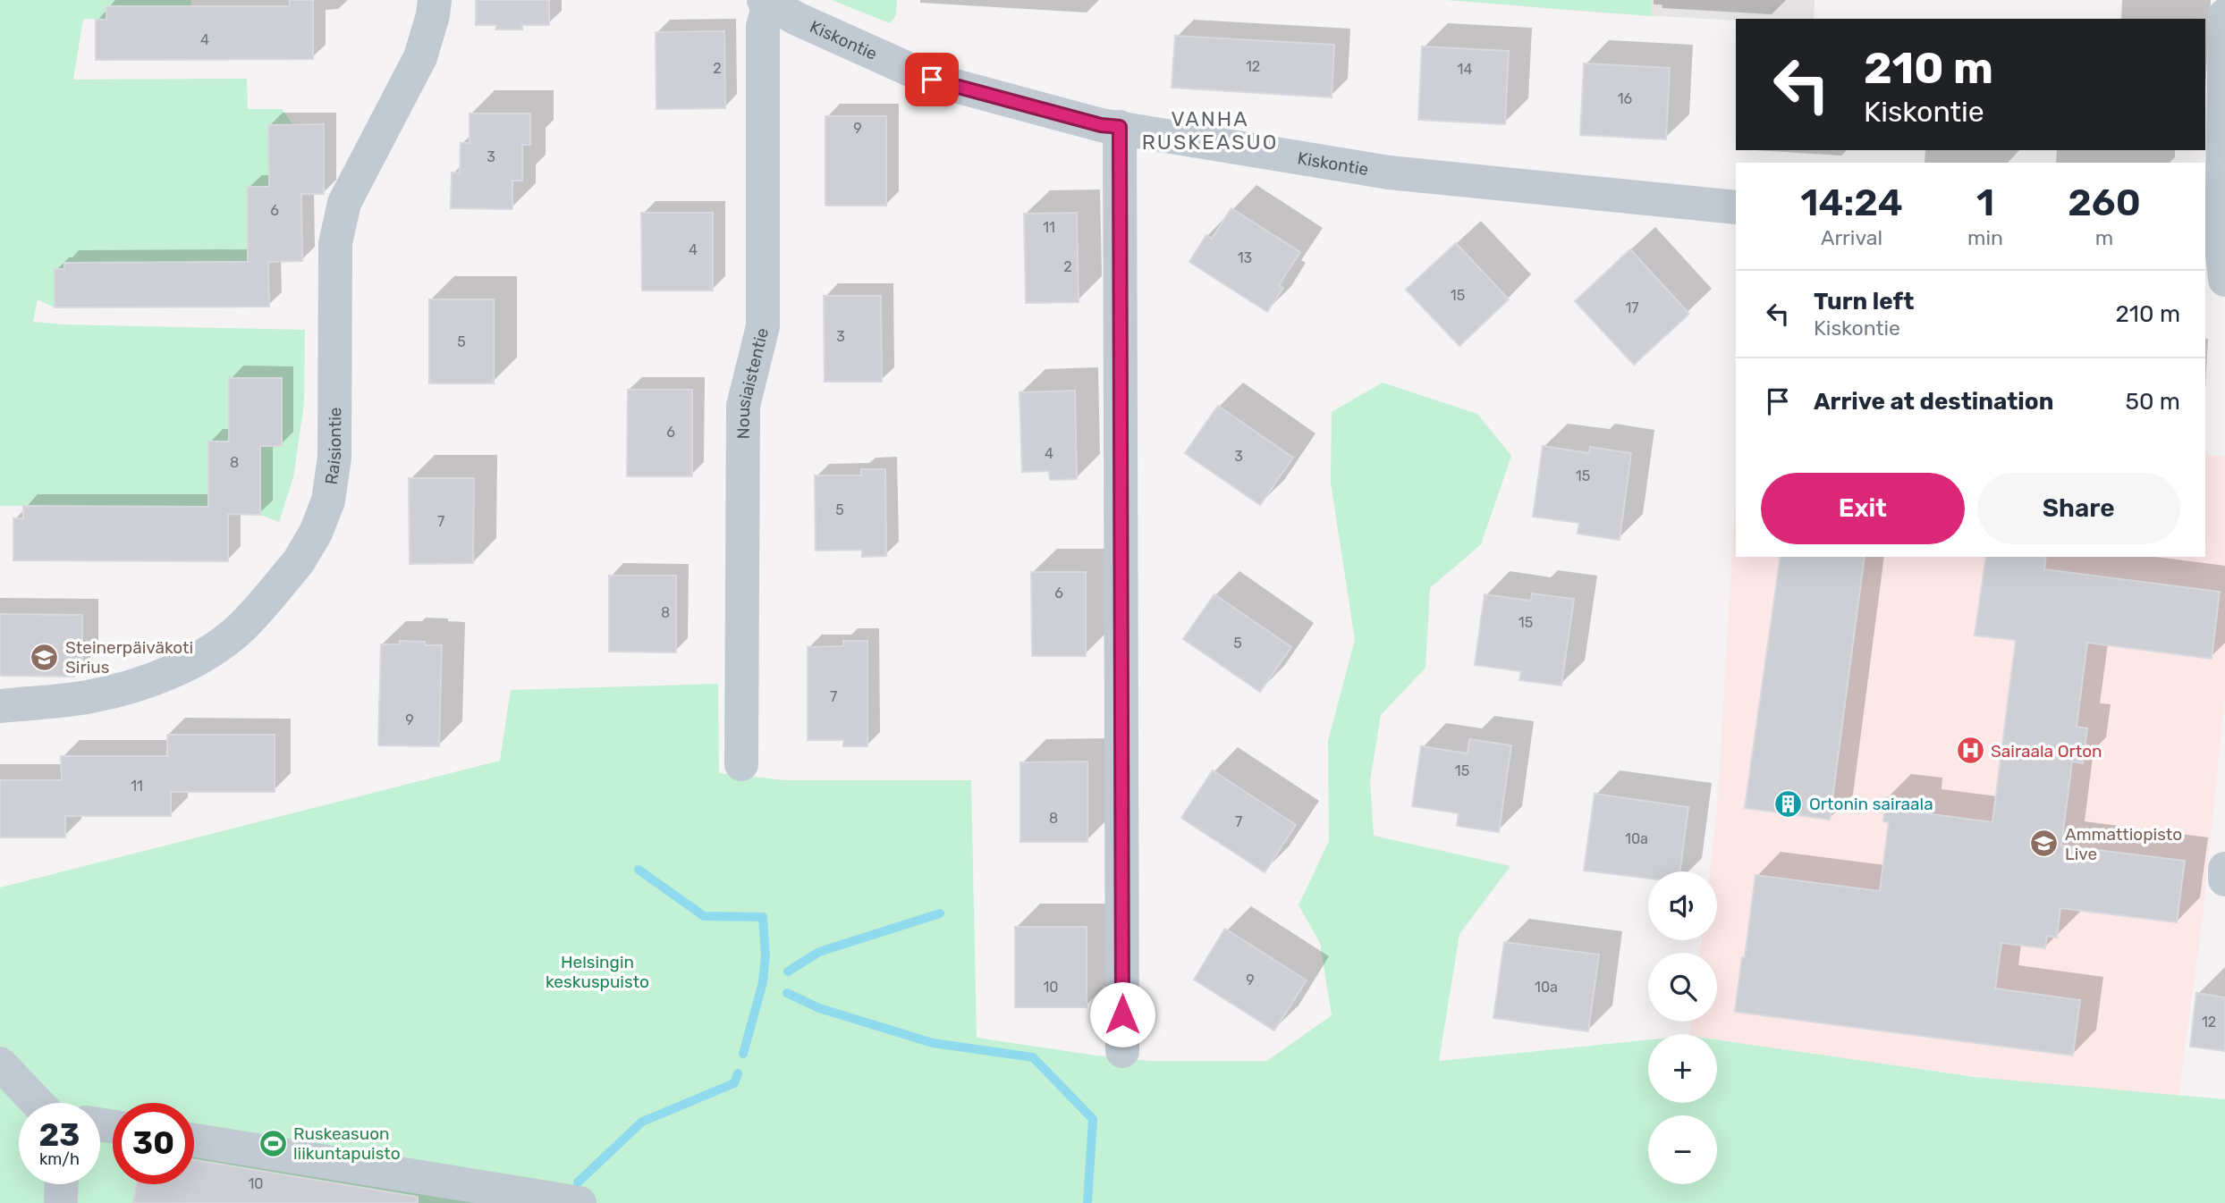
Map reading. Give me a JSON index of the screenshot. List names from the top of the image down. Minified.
{"streets":{"street":["Kiskontie","Nousiaistentie","Raisiontie"]},"crossings":[["Kiskontie","Nousiaistentie"]],"districts":["VANHA RUSKEASUO"],"parks":["Helsingin keskuspuisto"],"places":{"school or university":["Steinerpäiväkoti Sirius","Ammattiopisto Live"],"hospital":["Sairaala Orton"],"building":["Ortonin sairaala"],"sports":["Ruskeasuon liikuntapuisto"]},"house_numbers":["4","12","2","14","16","9","3","6","11","4","13","2","15","17","3","5","6","4","3","8","15","5","7","6","8","15","5","7","9","15","11","8","7","10a","9","10","10a","12","10"],"page":{"turn":["210 m","Kiskontie"],"eta":["14:24","Arrival","1","min","260","m"],"list":[{"name":"Turn left","note":"Kiskontie","value":"210 m"},{"name":"Arrive at destination","value":"50 m"}],"buttons":["Exit","Share"],"map_buttons":["+","−"],"speed":"23 km/h","limit":"30"}}
